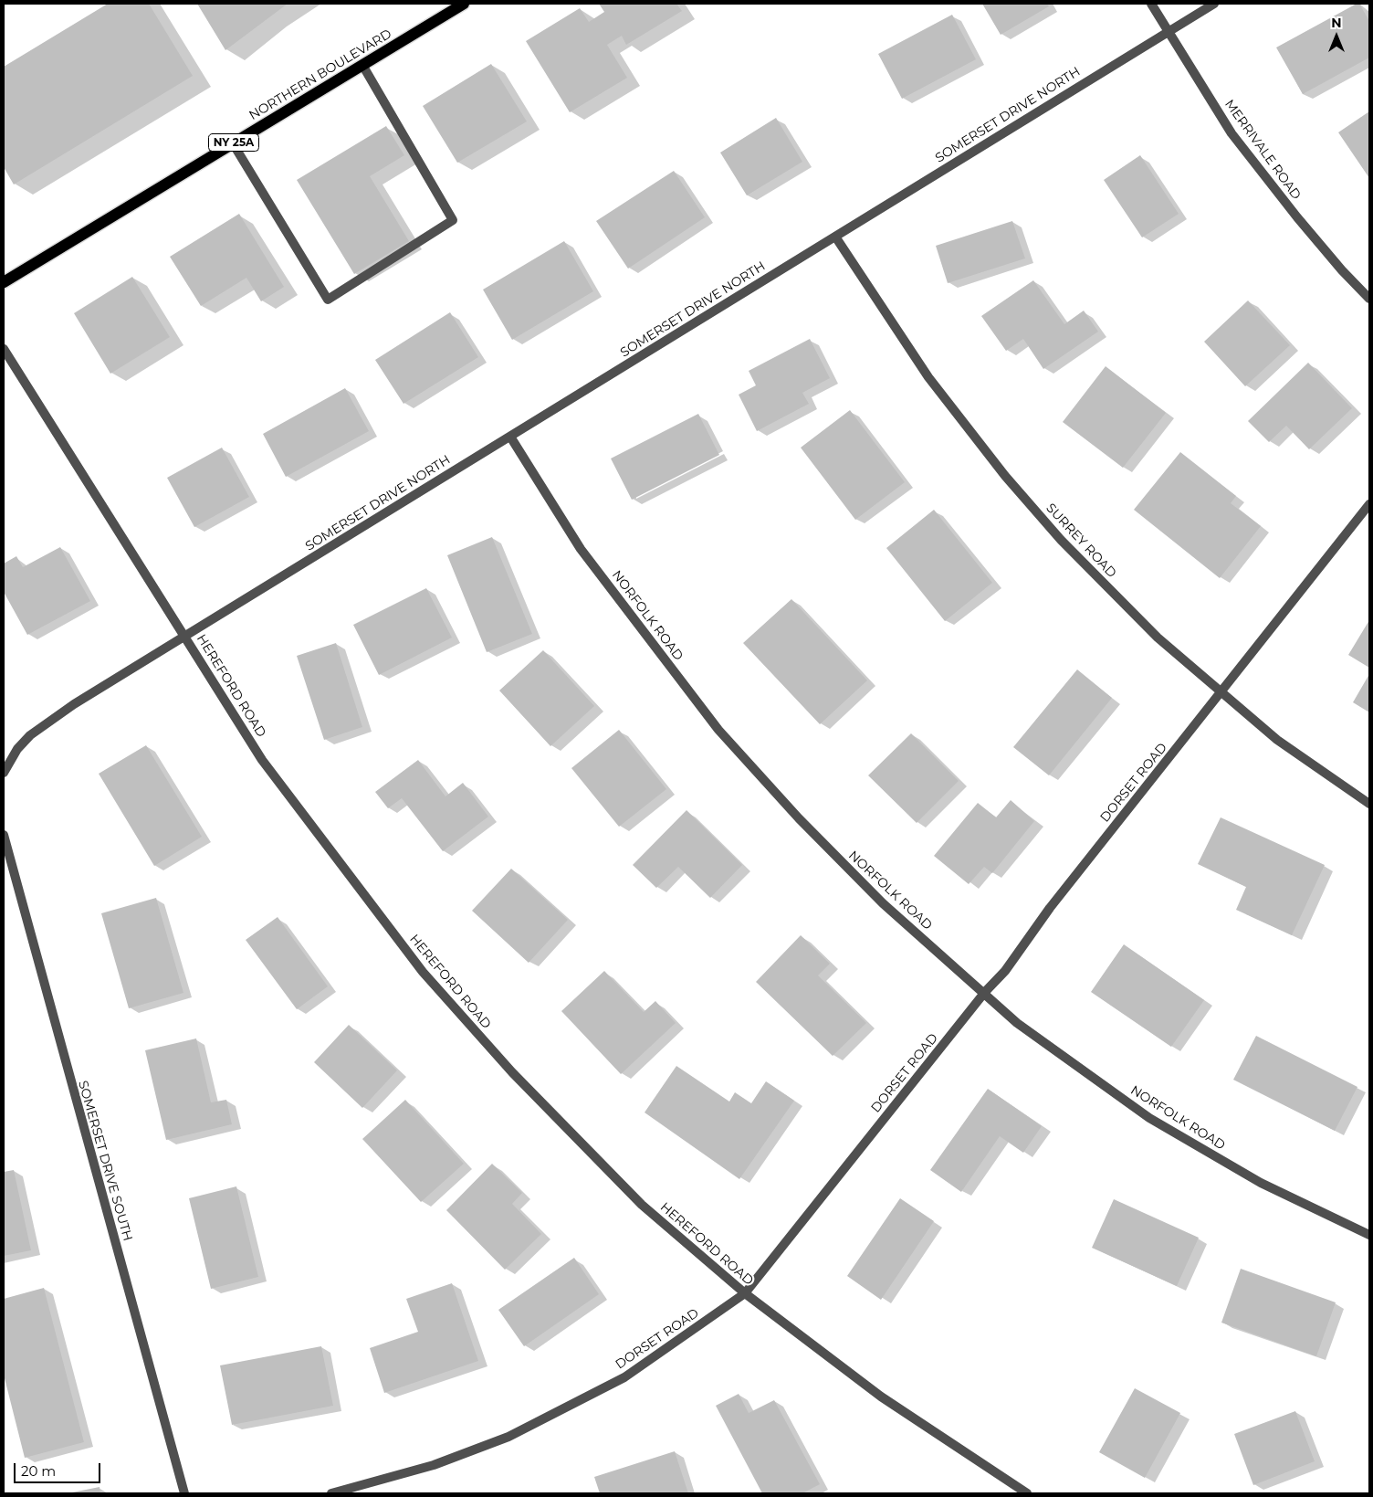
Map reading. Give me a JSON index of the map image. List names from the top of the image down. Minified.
{"streets":{"main road":["NORTHERN BOULEVARD","NY 25A"],"street":["SOMERSET DRIVE NORTH","MERRIVALE ROAD","SURREY ROAD","NORFOLK ROAD","HEREFORD ROAD","DORSET ROAD","SOMERSET DRIVE SOUTH"]},"crossings":[["SOMERSET DRIVE NORTH","MERRIVALE ROAD"],["SOMERSET DRIVE NORTH","SURREY ROAD"],["SOMERSET DRIVE NORTH","NORFOLK ROAD"],["SOMERSET DRIVE NORTH","HEREFORD ROAD"],["SURREY ROAD","DORSET ROAD"],["NORFOLK ROAD","DORSET ROAD"],["HEREFORD ROAD","DORSET ROAD"]],"scale_bar":"20 m","north":"top"}
